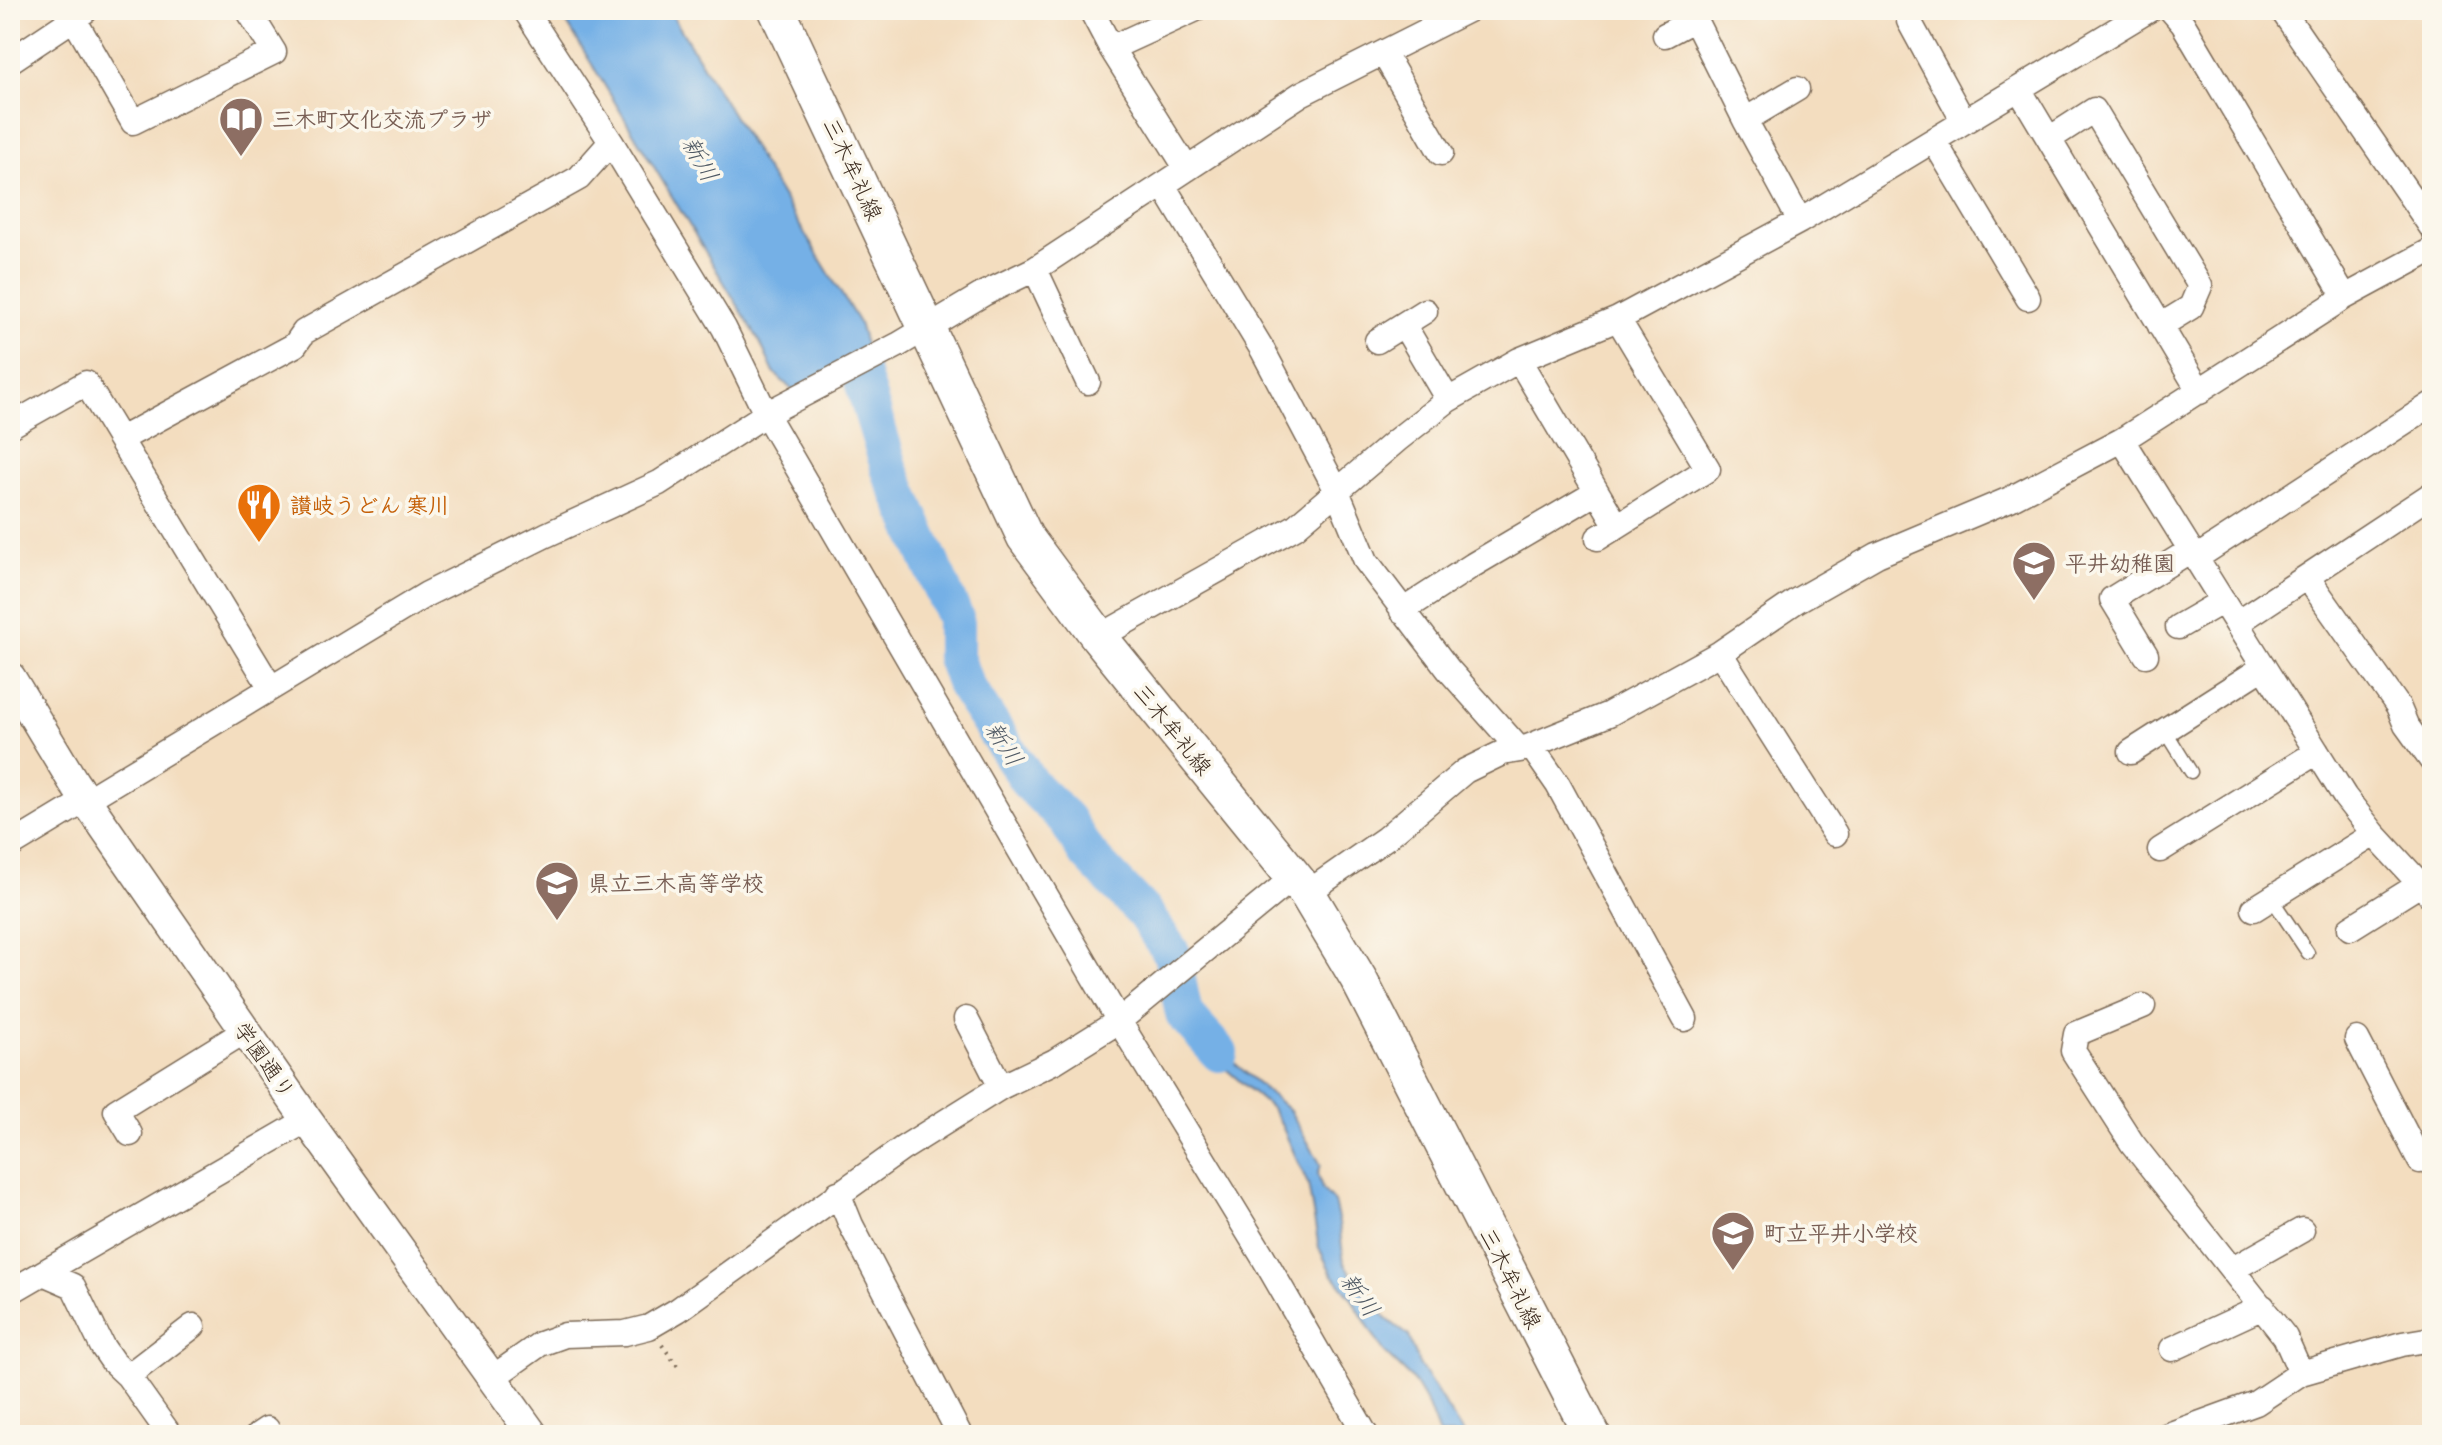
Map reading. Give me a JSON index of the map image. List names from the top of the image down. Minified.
{"streets":{"main road":["三木牟礼線"],"street":["学園通り"]},"water":["新川"],"places":{"library":["三木町文化交流プラザ"],"restaurant":["讃岐うどん 寒川"],"school or university":["平井幼稚園","県立三木高等学校","町立平井小学校"]}}
